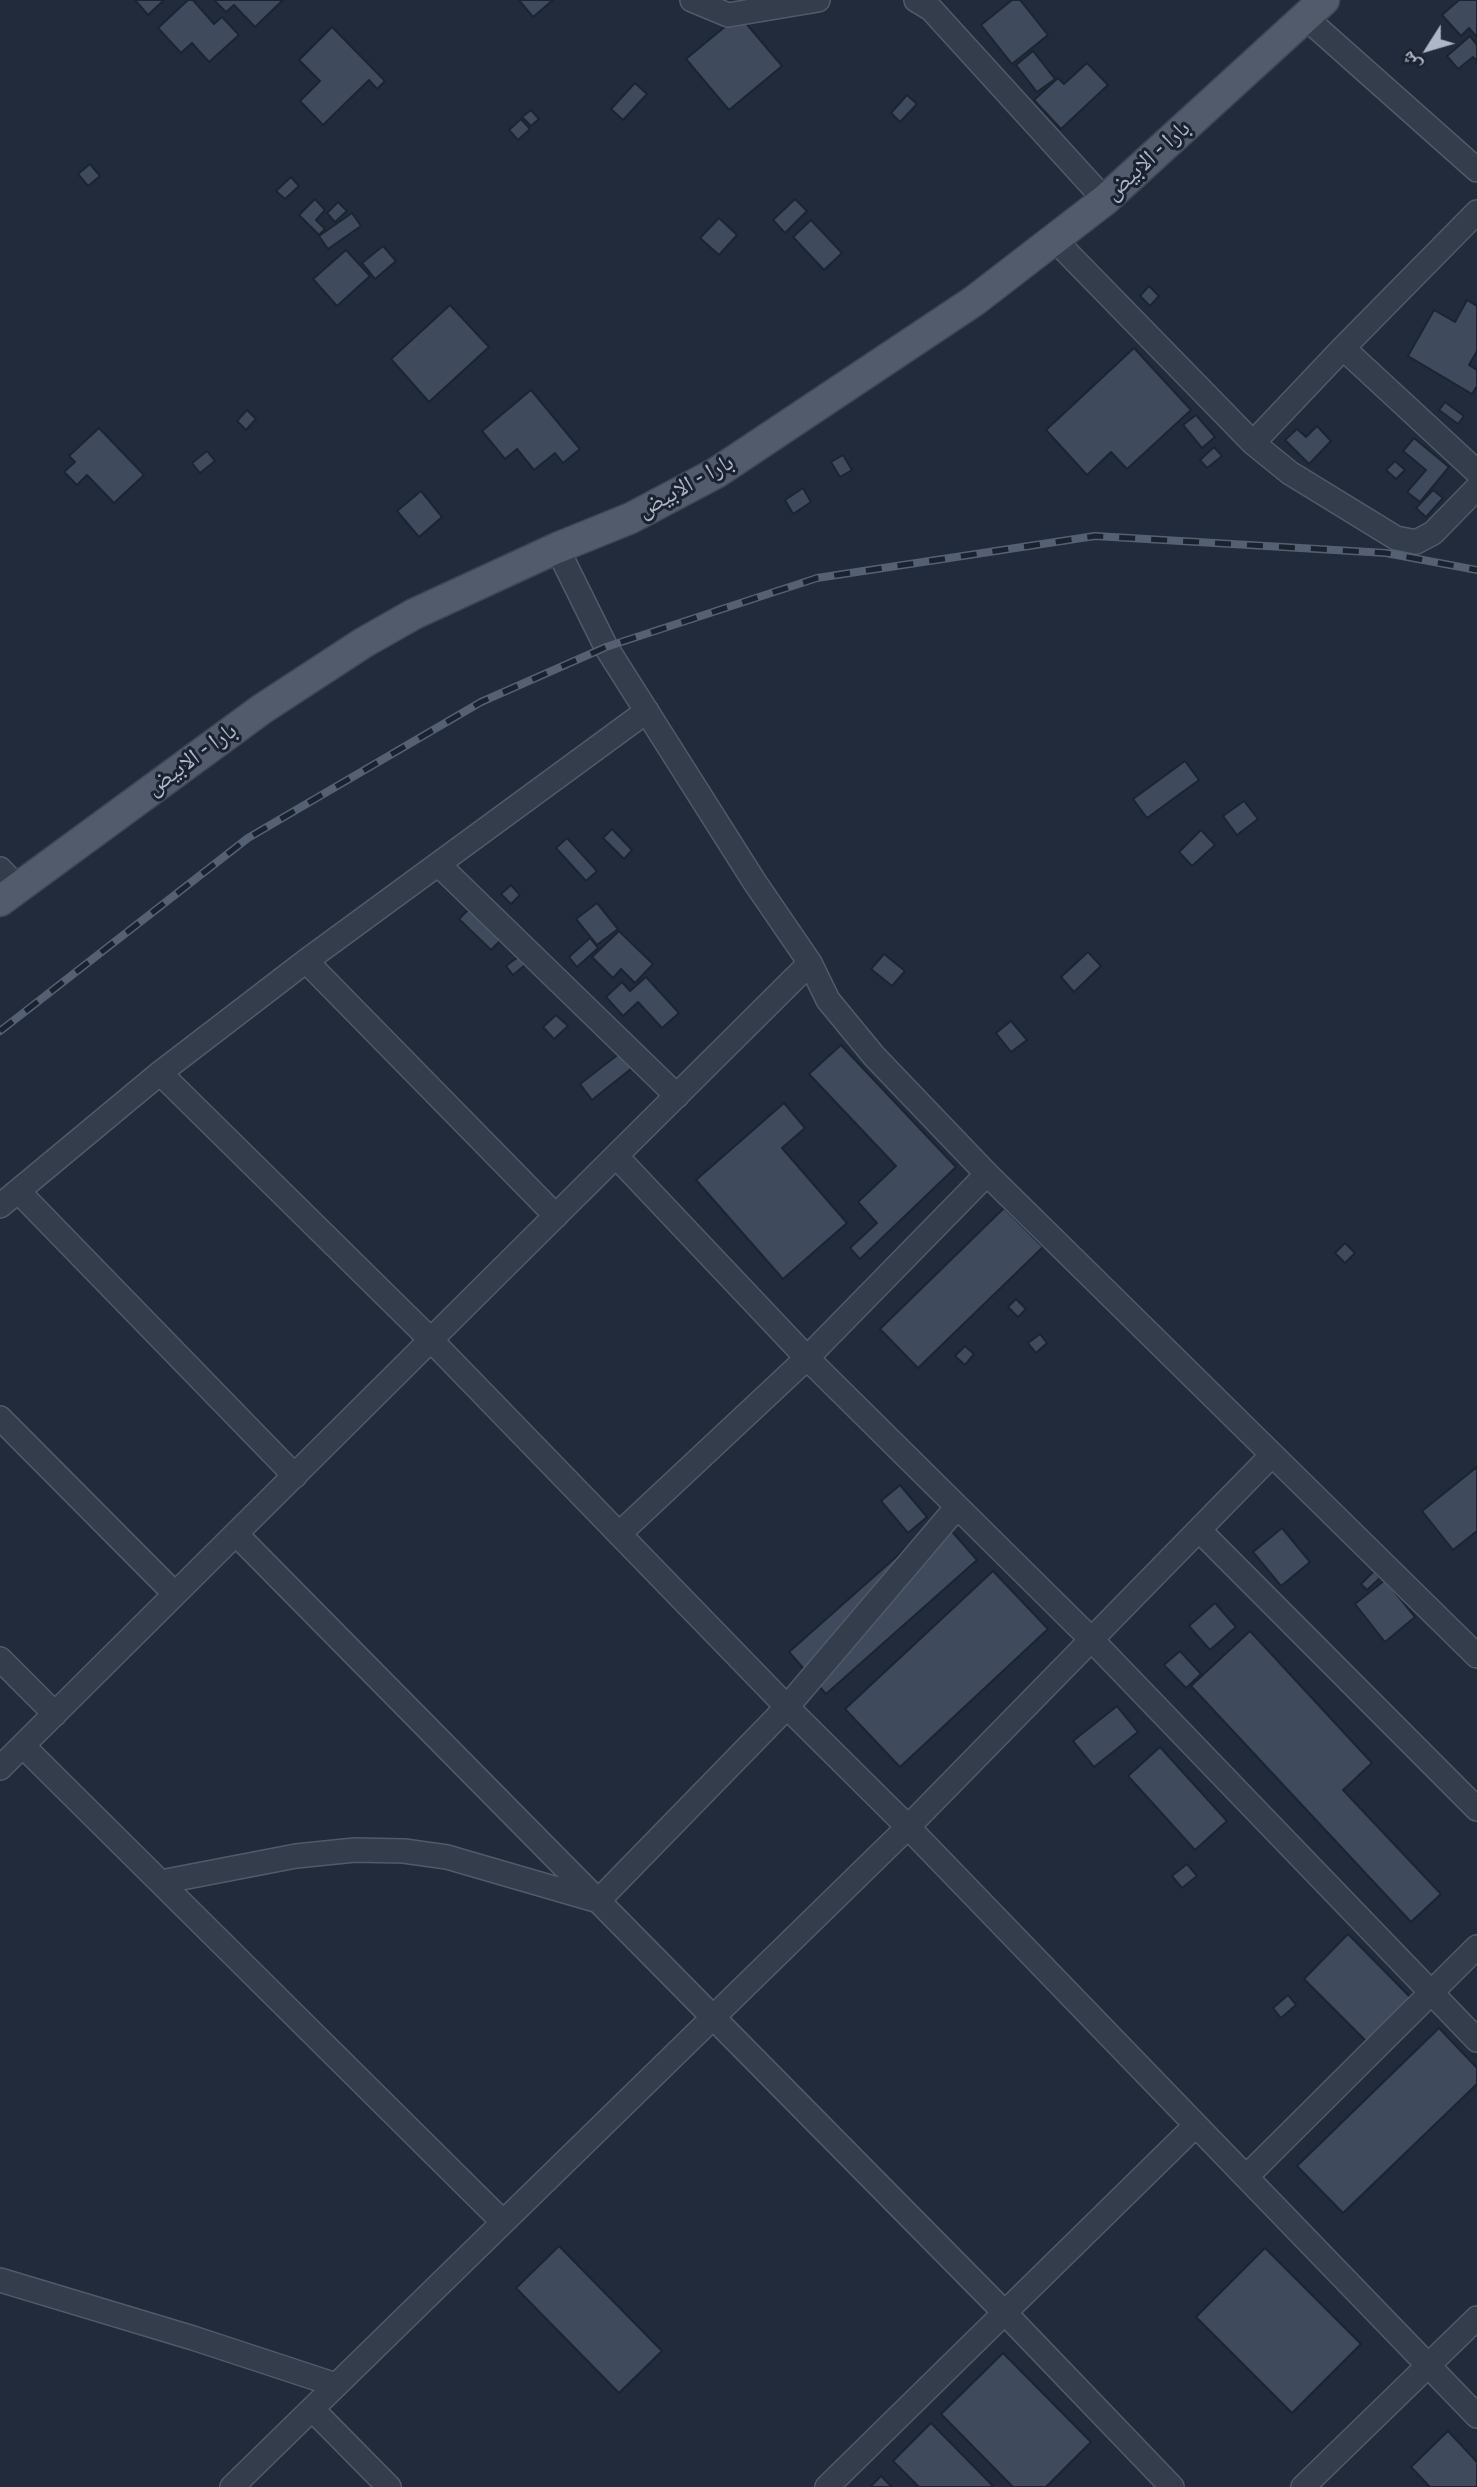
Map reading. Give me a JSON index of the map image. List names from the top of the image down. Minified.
{"streets":{"main road":["بارا - الابيض"]},"north":"bottom left"}
